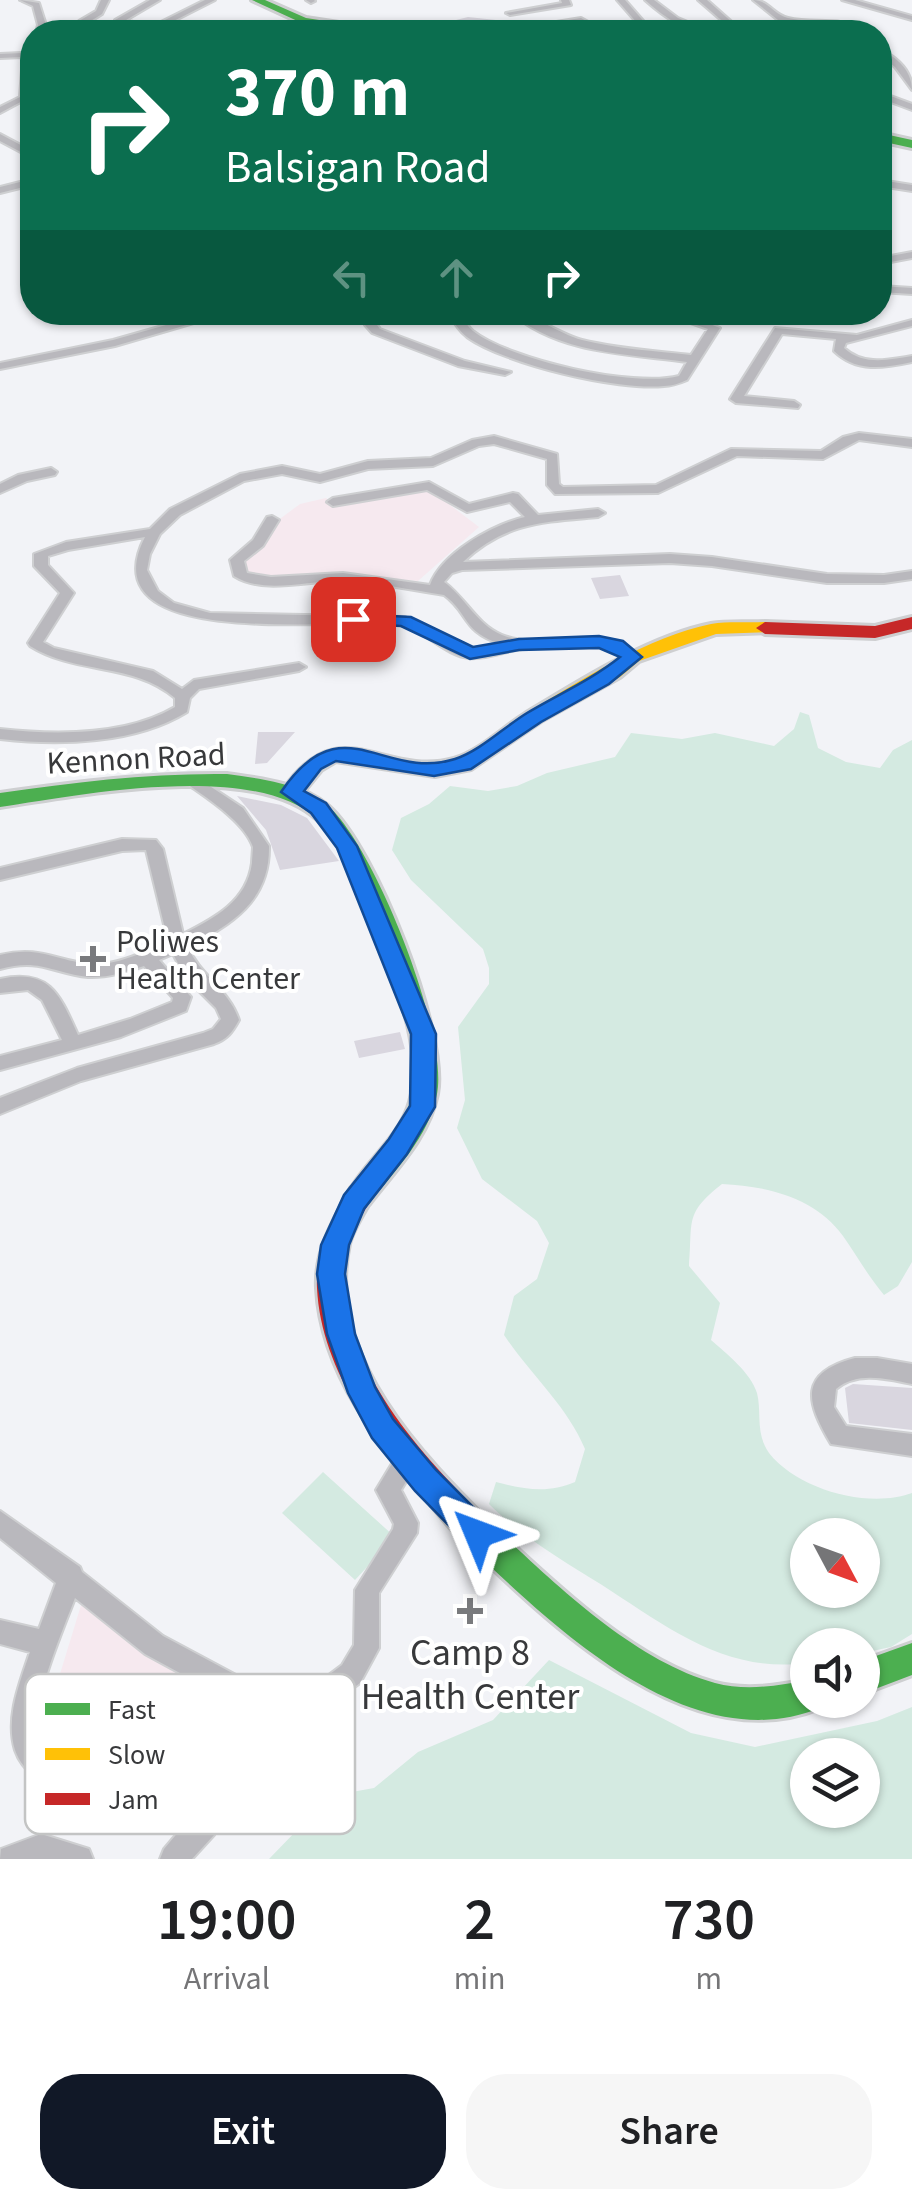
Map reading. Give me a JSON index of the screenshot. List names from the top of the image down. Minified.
{"streets":{"main road":["Kennon Road"]},"places":{"health":["Poliwes Health Center","Camp 8 Health Center"]},"legend":["Fast","Slow","Jam"],"north":"bottom right","page":{"turn":["370 m","Balsigan Road"],"eta":["19:00","Arrival","2","min","730","m"],"buttons":["Exit","Share"]}}
